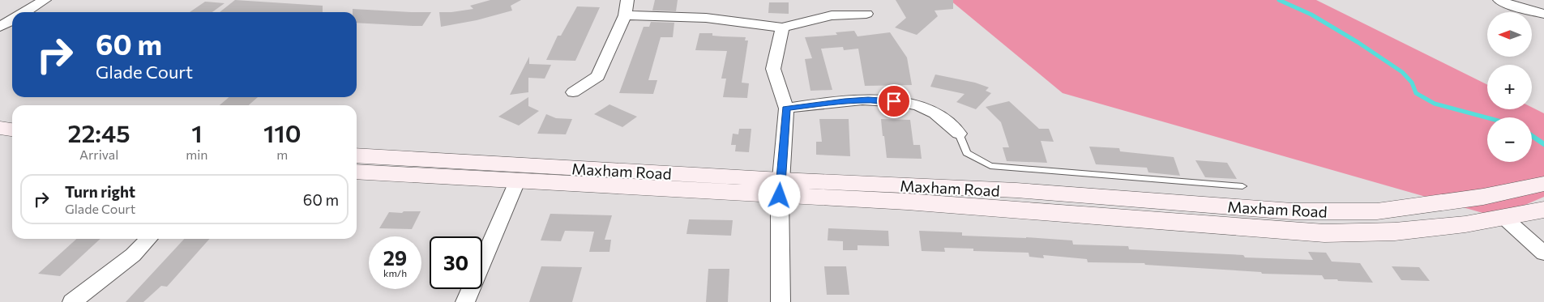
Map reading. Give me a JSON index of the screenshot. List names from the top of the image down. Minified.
{"streets":{"main road":["Maxham Road"]},"north":"left","page":{"map_buttons":["+","−"],"turn":["60 m","Glade Court"],"eta":["22:45","Arrival","1","min","110","m"],"list":[{"name":"Turn right","note":"Glade Court","value":"60 m"}],"speed":"29 km/h","limit":"30"}}
